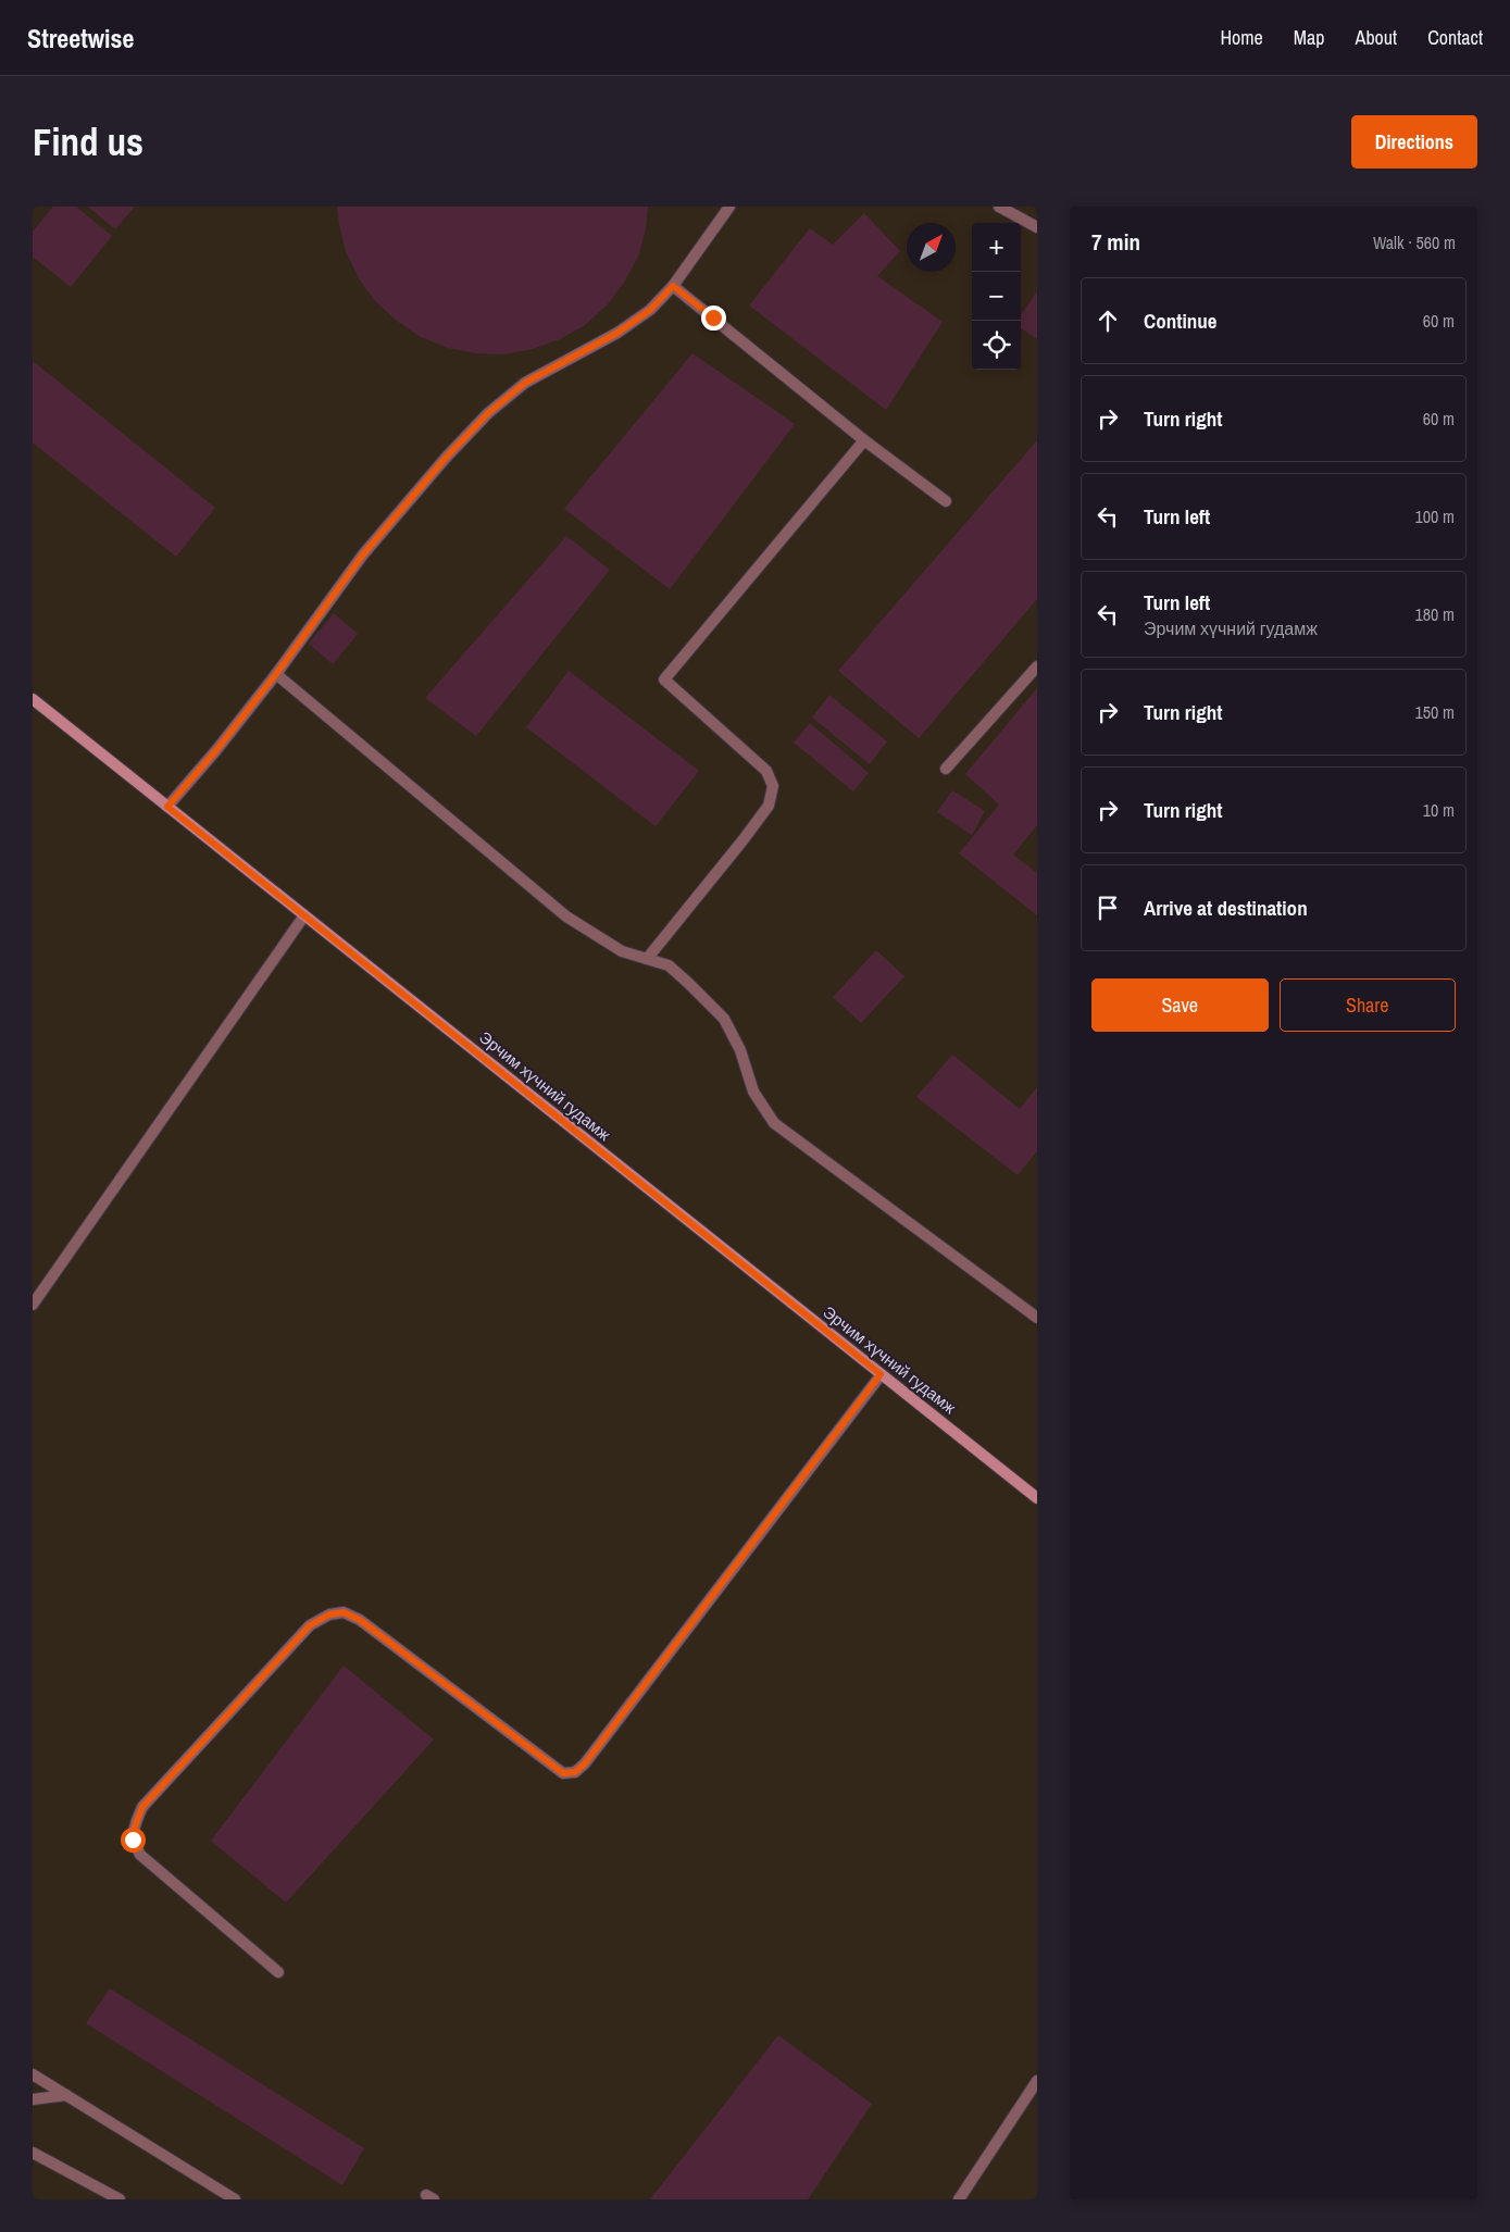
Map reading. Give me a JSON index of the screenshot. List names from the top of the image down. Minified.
{"streets":{"main road":["Эрчим хүчний гудамж"]},"north":"top right","page":{"header":"Streetwise","nav":["Home","Map","About","Contact"],"buttons":["Directions",["Save","Share"]],"title":"Find us","heading":["7 min","Walk · 560 m"],"map_buttons":["+","−"],"list":[["Continue","60 m"],["Turn right","60 m"],["Turn left","100 m"],["Turn left","Эрчим хүчний гудамж","180 m"],["Turn right","150 m"],["Turn right","10 m"],"Arrive at destination"]}}
